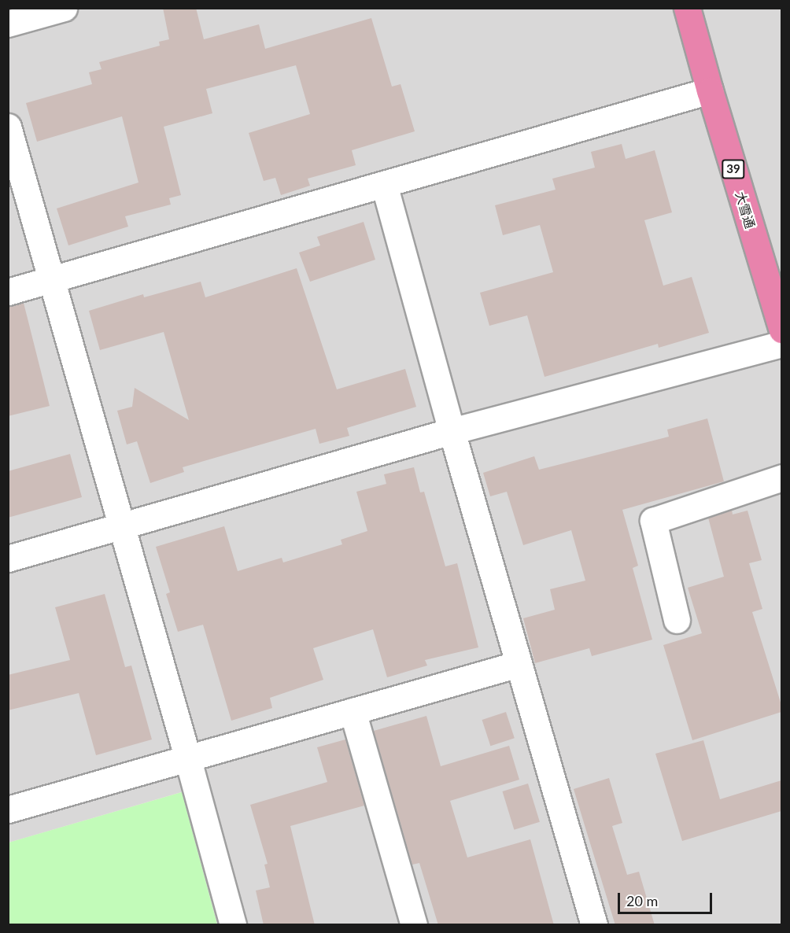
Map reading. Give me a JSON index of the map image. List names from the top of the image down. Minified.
{"streets":{"highway":["39","大雪通"]},"scale_bar":"20 m"}
